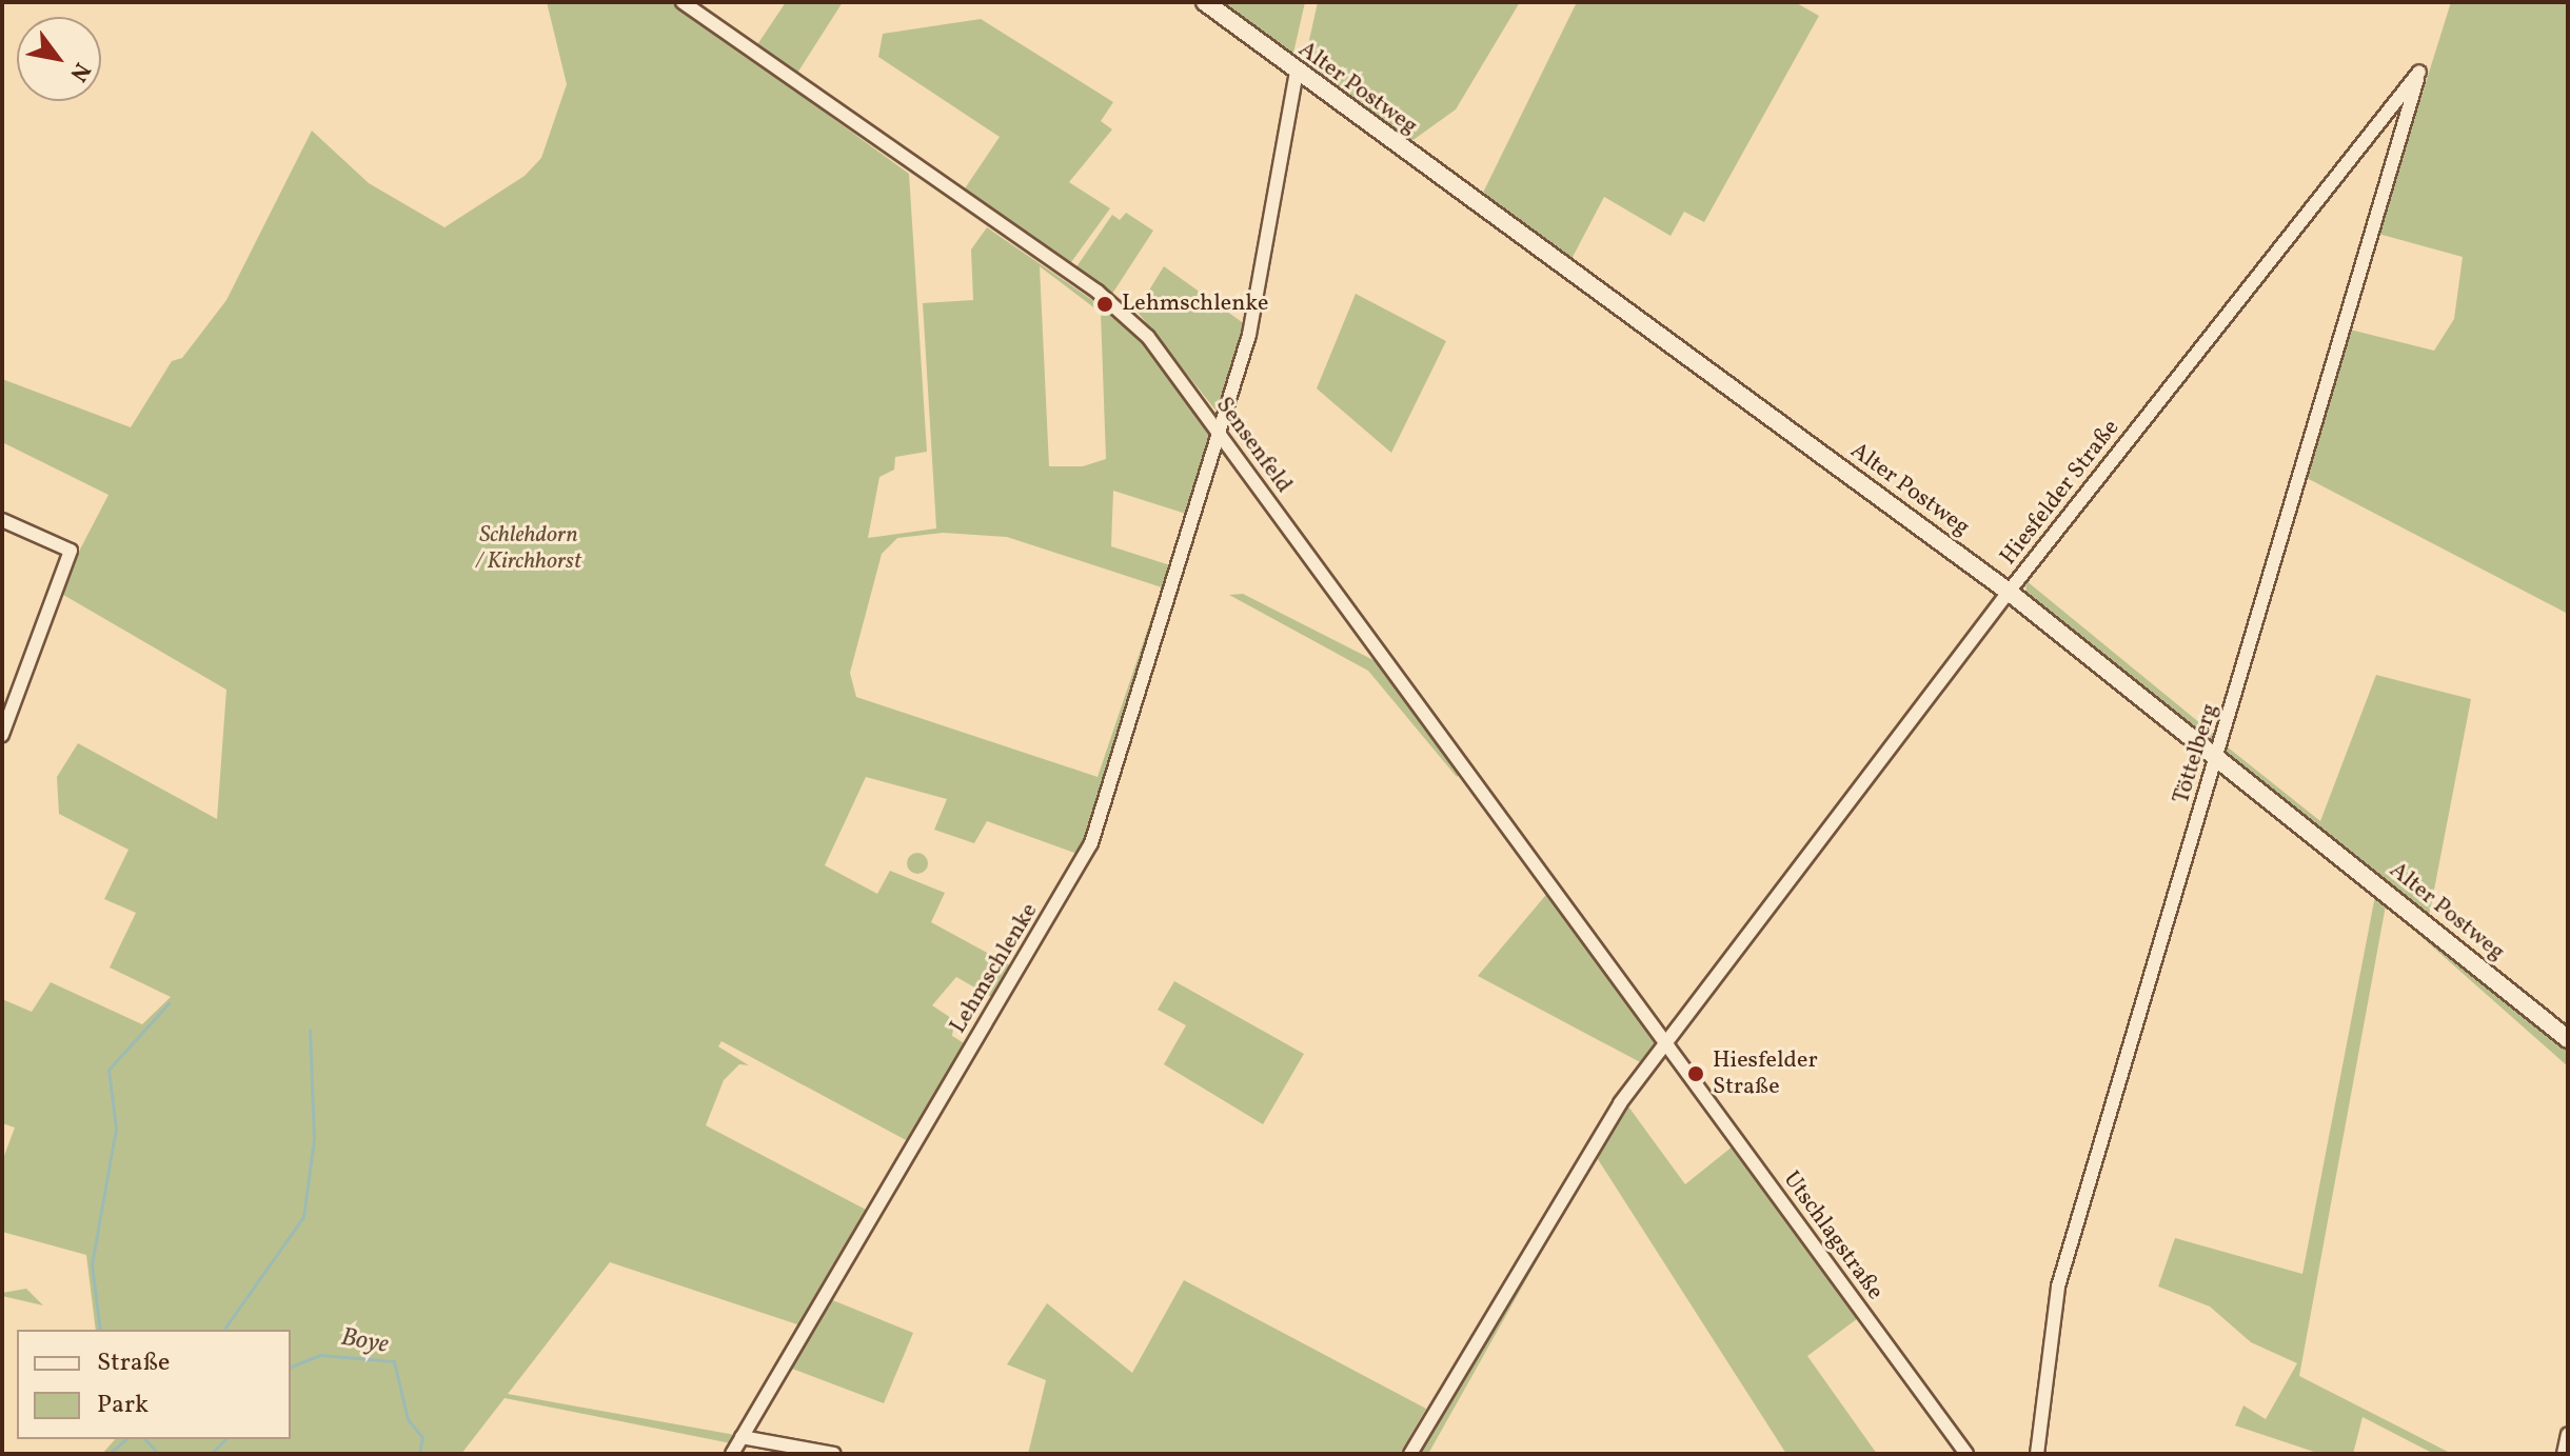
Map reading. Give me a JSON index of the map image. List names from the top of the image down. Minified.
{"streets":{"main road":["Alter Postweg"],"street":["Sensenfeld","Hiesfelder Straße","Töttelberg","Lehmschlenke","Utschlagstraße"]},"crossings":[["Alter Postweg","Hiesfelder Straße"],["Alter Postweg","Töttelberg"],["Alter Postweg","Lehmschlenke"],["Sensenfeld","Hiesfelder Straße"],["Sensenfeld","Lehmschlenke"],["Sensenfeld","Utschlagstraße"],["Hiesfelder Straße","Töttelberg"],["Hiesfelder Straße","Utschlagstraße"]],"water":["Boye"],"parks":["Schlehdorn / Kirchhorst"],"places":["Lehmschlenke","Hiesfelder Straße"],"legend":["Straße","Park"],"north":"bottom right"}
